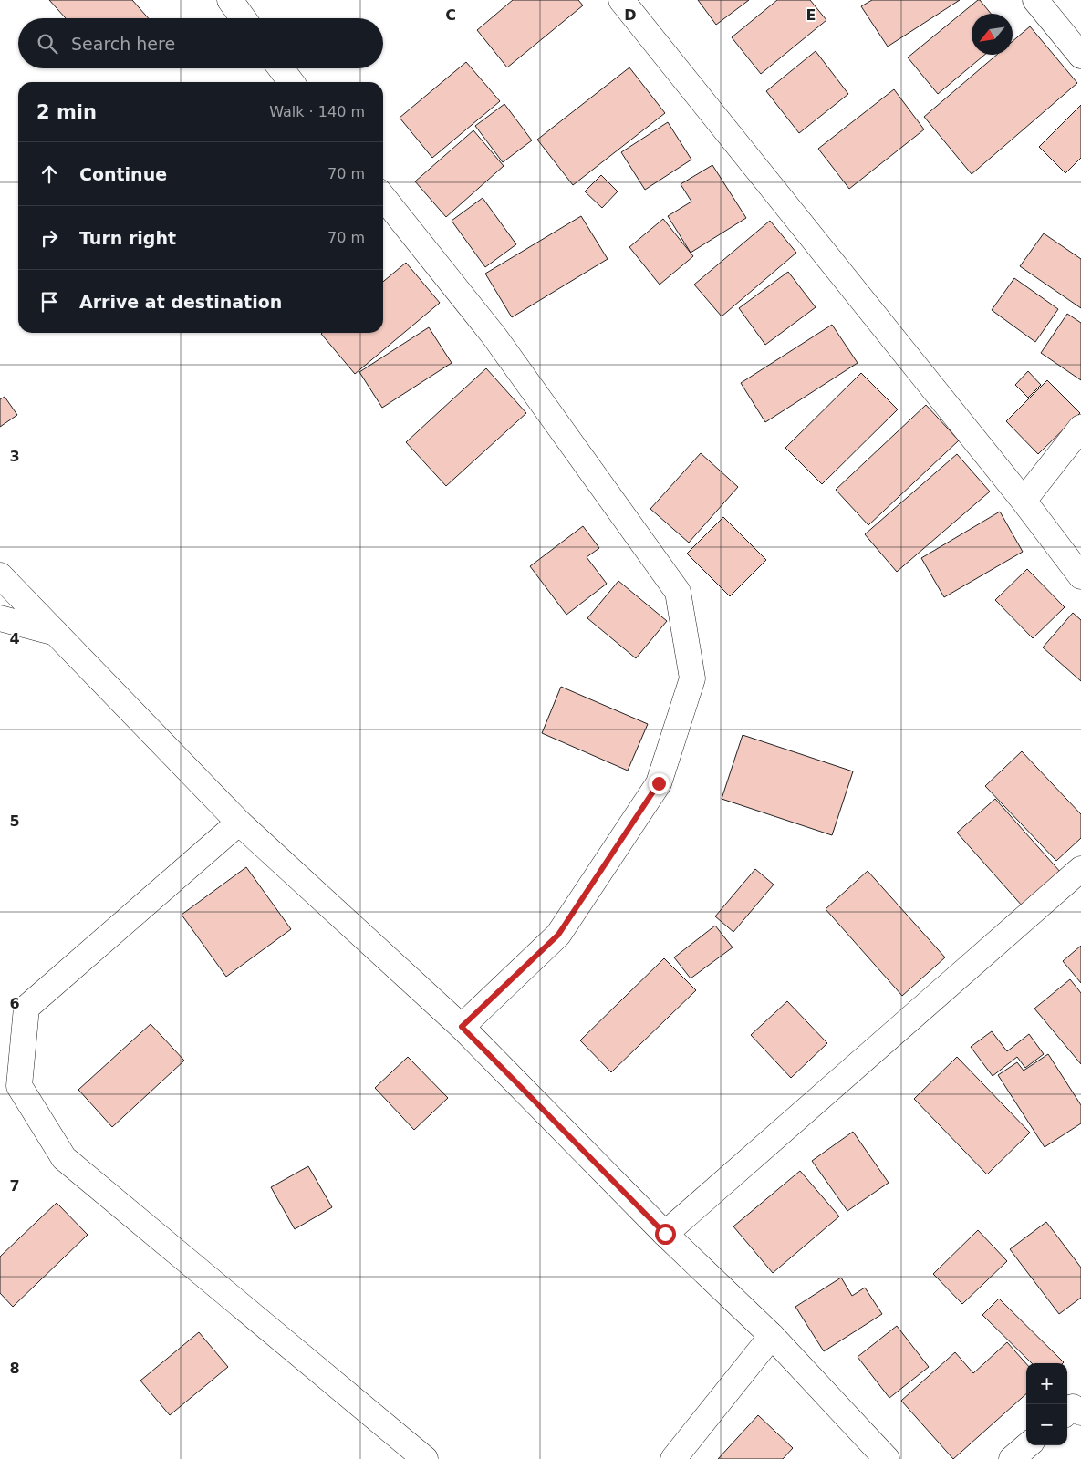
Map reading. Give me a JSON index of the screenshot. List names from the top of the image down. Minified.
{"north":"bottom left","page":{"search":"Search here","heading":["2 min","Walk · 140 m"],"list":[["Continue","70 m"],["Turn right","70 m"],"Arrive at destination"],"map_buttons":["+","−"]},"grid":{"columns":["C","D","E"],"rows":["3","4","5","6","7","8"]}}
